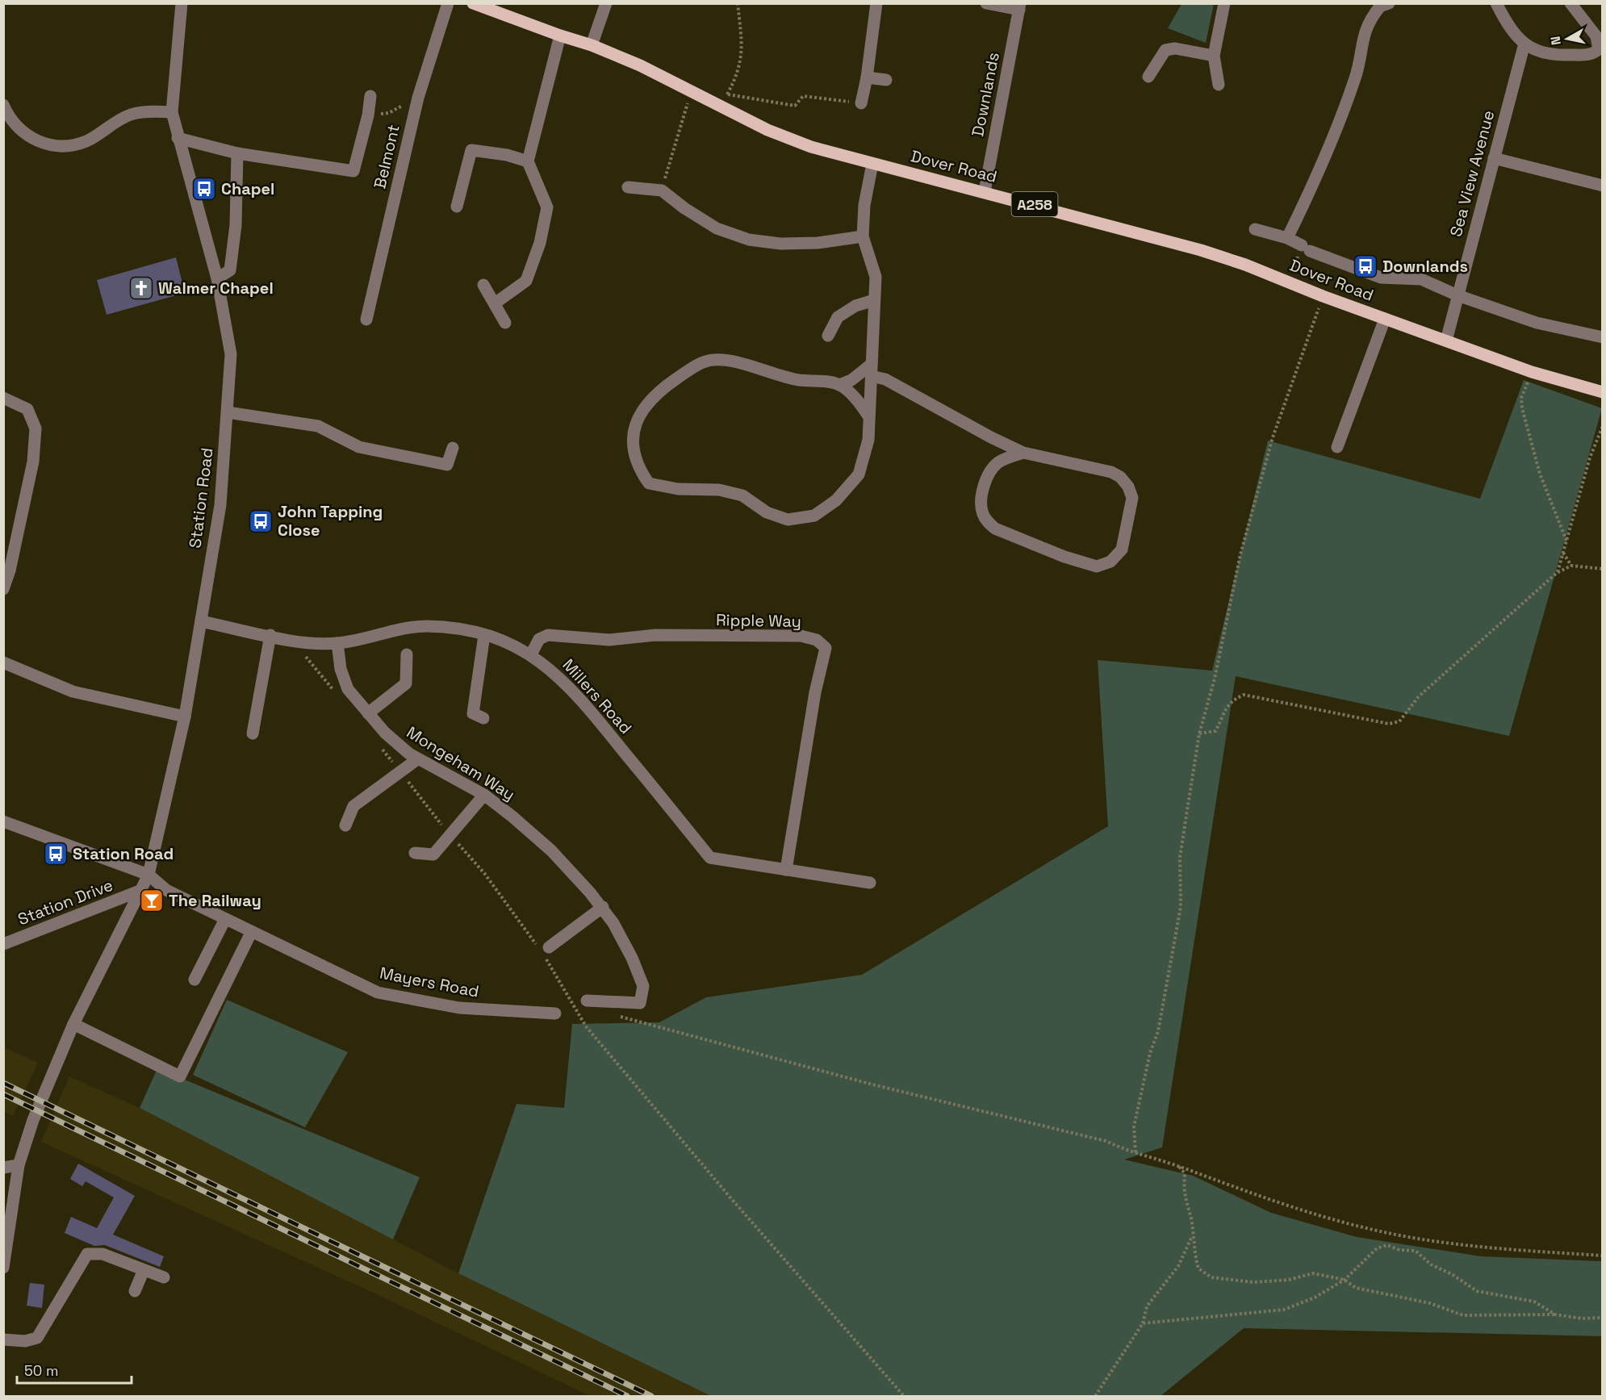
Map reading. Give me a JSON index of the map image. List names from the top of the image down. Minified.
{"streets":{"main road":["Dover Road","A258"],"street":["Downlands","Belmont","Sea View Avenue","Station Road","Ripple Way","Millers Road","Mongeham Way","Station Drive","Mayers Road"]},"crossings":[["Downlands","Dover Road"],["Dover Road","Sea View Avenue"],["Station Road","Millers Road"],["Station Road","Station Drive"],["Station Road","Mayers Road"],["Ripple Way","Millers Road"],["Millers Road","Mongeham Way"]],"places":{"bus stop":["Chapel","Downlands","John Tapping Close","Station Road"],"church":["Walmer Chapel"],"bar":["The Railway"]},"scale_bar":"50 m","north":"left"}
